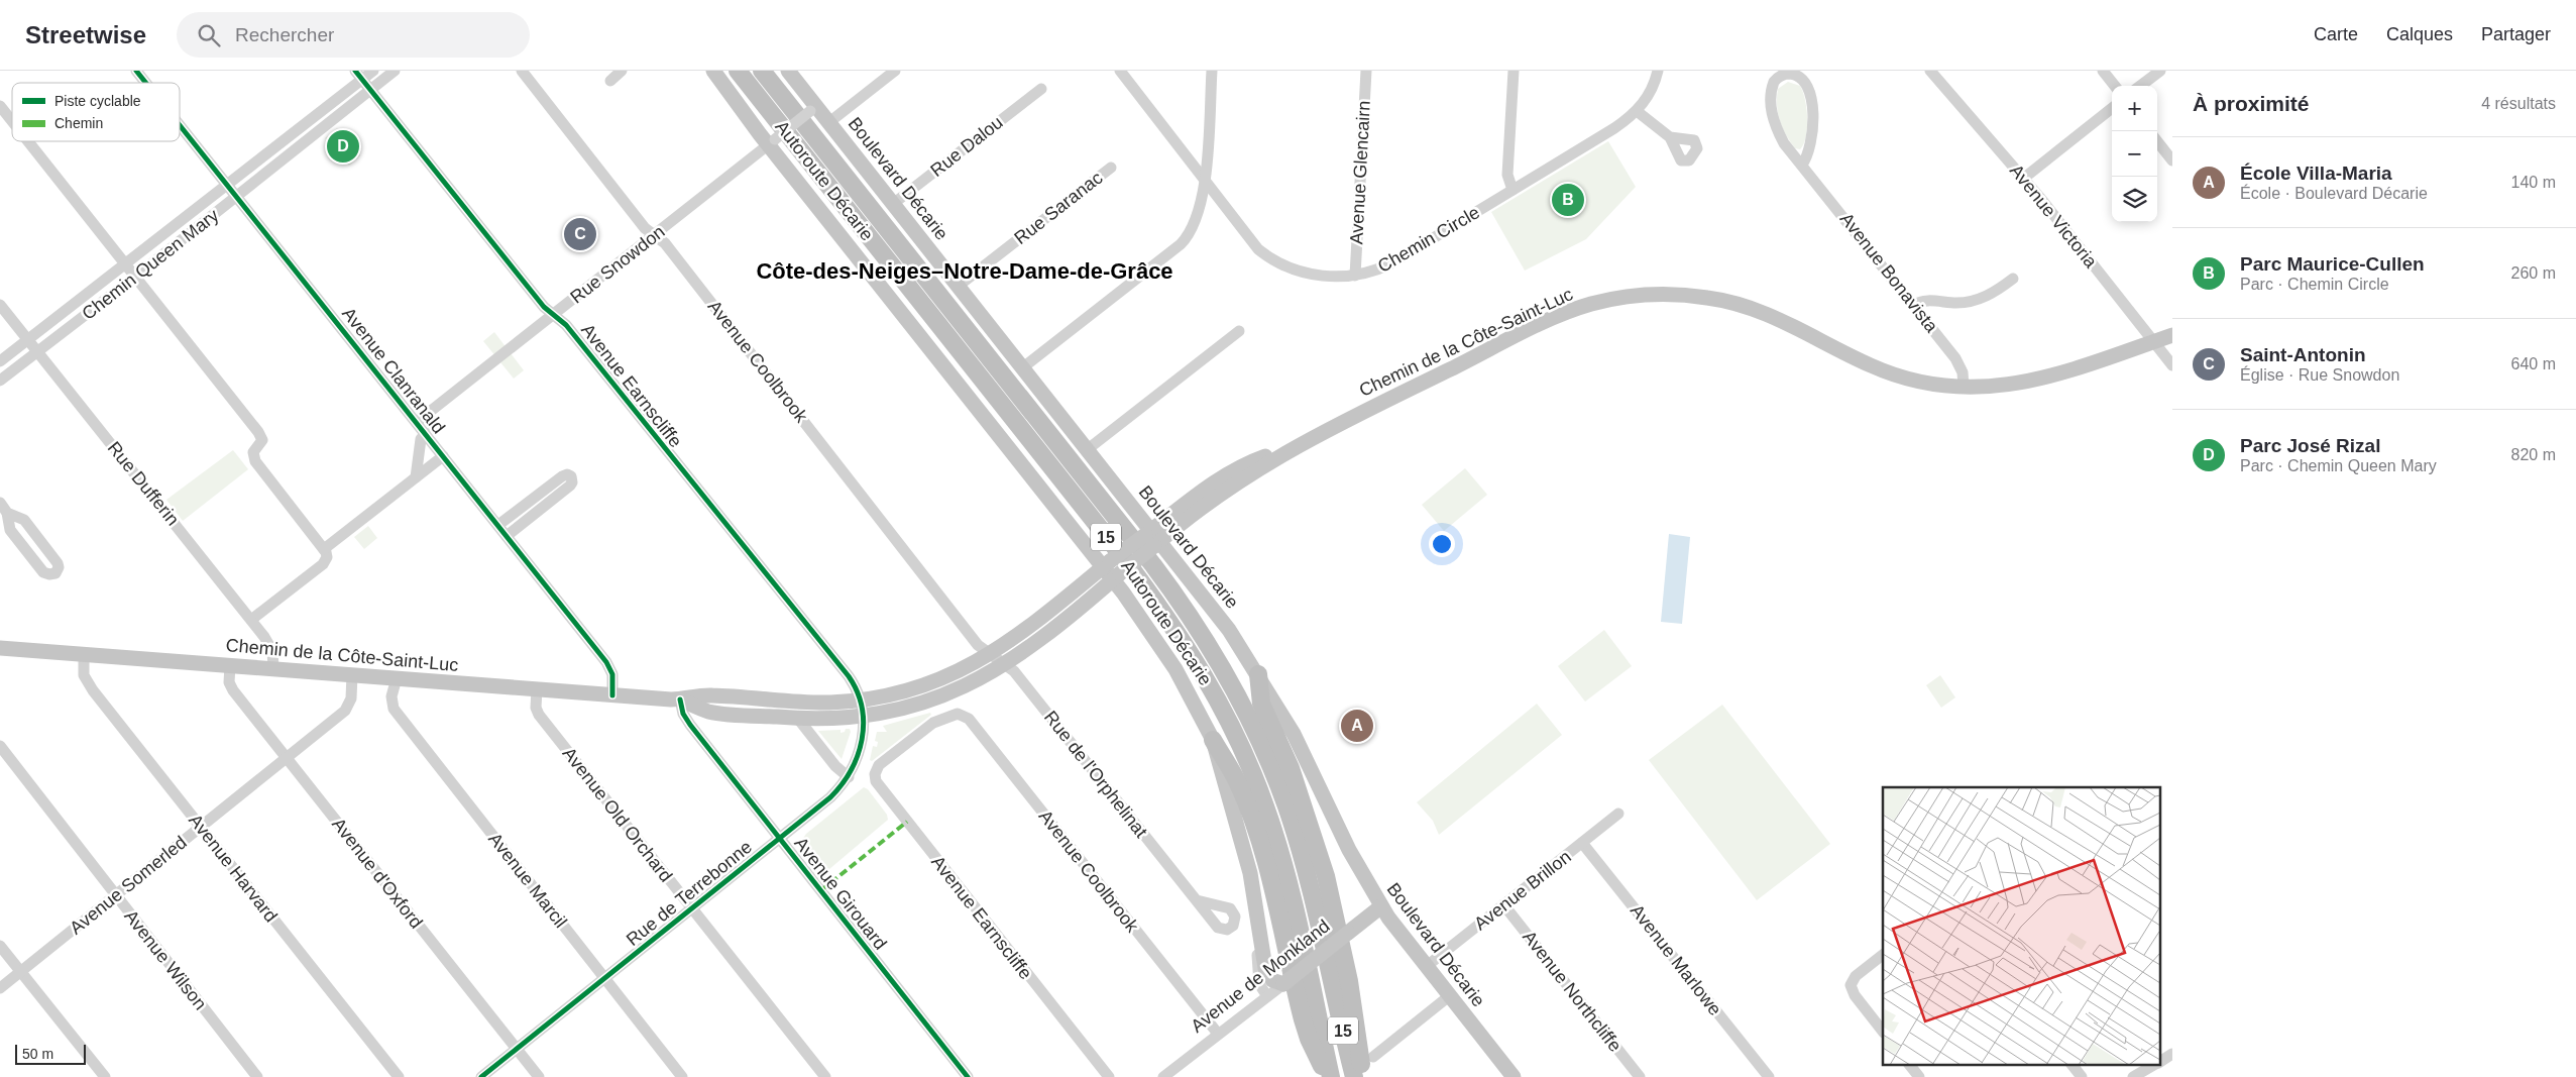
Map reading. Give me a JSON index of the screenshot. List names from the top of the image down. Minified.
{"streets":{"highway":["Autoroute Décarie","15"],"main road":["Boulevard Décarie","Chemin de la Côte-Saint-Luc","Avenue de Monkland"],"street":["Rue Dalou","Avenue Glencairn","Rue Saranac","Avenue Victoria","Chemin Circle","Chemin Queen Mary","Rue Snowdon","Avenue Bonavista","Avenue Coolbrook","Avenue Clanranald","Avenue Earnscliffe","Rue Dufferin","Rue de l'Orphelinat","Avenue Old Orchard","Avenue Harvard","Avenue d'Oxford","Avenue Marcil","Avenue Somerled","Avenue Brillon","Rue de Terrebonne","Avenue Girouard","Avenue Wilson","Avenue Marlowe","Avenue Northcliffe"]},"crossings":[["Rue Dalou","Boulevard Décarie"],["Avenue Glencairn","Chemin Circle"],["Boulevard Décarie","Rue Saranac"],["Boulevard Décarie","Rue Snowdon"],["Boulevard Décarie","Chemin de la Côte-Saint-Luc"],["Boulevard Décarie","Avenue Brillon"],["Boulevard Décarie","Avenue de Monkland"],["Avenue Victoria","Chemin de la Côte-Saint-Luc"],["Chemin Queen Mary","Avenue Clanranald"],["Chemin Queen Mary","Avenue Earnscliffe"],["Chemin Queen Mary","Rue Dufferin"],["Rue Snowdon","Avenue Coolbrook"],["Rue Snowdon","Avenue Clanranald"],["Rue Snowdon","Avenue Earnscliffe"],["Avenue Bonavista","Chemin de la Côte-Saint-Luc"],["Chemin de la Côte-Saint-Luc","Avenue Coolbrook"],["Chemin de la Côte-Saint-Luc","Avenue Clanranald"],["Chemin de la Côte-Saint-Luc","Avenue Earnscliffe"],["Chemin de la Côte-Saint-Luc","Rue Dufferin"],["Chemin de la Côte-Saint-Luc","Rue de l'Orphelinat"],["Chemin de la Côte-Saint-Luc","Avenue Old Orchard"],["Chemin de la Côte-Saint-Luc","Avenue Harvard"],["Chemin de la Côte-Saint-Luc","Avenue d'Oxford"],["Chemin de la Côte-Saint-Luc","Avenue Marcil"],["Chemin de la Côte-Saint-Luc","Avenue Somerled"],["Chemin de la Côte-Saint-Luc","Rue de Terrebonne"],["Chemin de la Côte-Saint-Luc","Avenue Girouard"],["Avenue Coolbrook","Avenue Earnscliffe"],["Avenue Coolbrook","Rue de l'Orphelinat"],["Avenue Coolbrook","Avenue de Monkland"],["Avenue Earnscliffe","Rue de Terrebonne"],["Avenue Old Orchard","Rue de Terrebonne"],["Avenue Harvard","Avenue Somerled"],["Avenue d'Oxford","Avenue Somerled"],["Avenue d'Oxford","Rue de Terrebonne"],["Avenue Marcil","Rue de Terrebonne"],["Avenue Somerled","Avenue Wilson"],["Avenue Brillon","Avenue Marlowe"],["Avenue Brillon","Avenue Northcliffe"],["Rue de Terrebonne","Avenue Girouard"]],"districts":["Côte-des-Neiges–Notre-Dame-de-Grâce"],"legend":["Piste cyclable","Chemin"],"scale_bar":"50 m","page":{"header":"Streetwise","search":"Rechercher","nav":["Carte","Calques","Partager"],"heading":["À proximité","4 résultats"],"map_buttons":["+","−"],"pins":["D","B","C","A"],"list":[{"mark":"A","name":"École Villa-Maria","note":"École · Boulevard Décarie","value":"140 m"},{"mark":"B","name":"Parc Maurice-Cullen","note":"Parc · Chemin Circle","value":"260 m"},{"mark":"C","name":"Saint-Antonin","note":"Église · Rue Snowdon","value":"640 m"},{"mark":"D","name":"Parc José Rizal","note":"Parc · Chemin Queen Mary","value":"820 m"}],"scale":"50 m"}}
